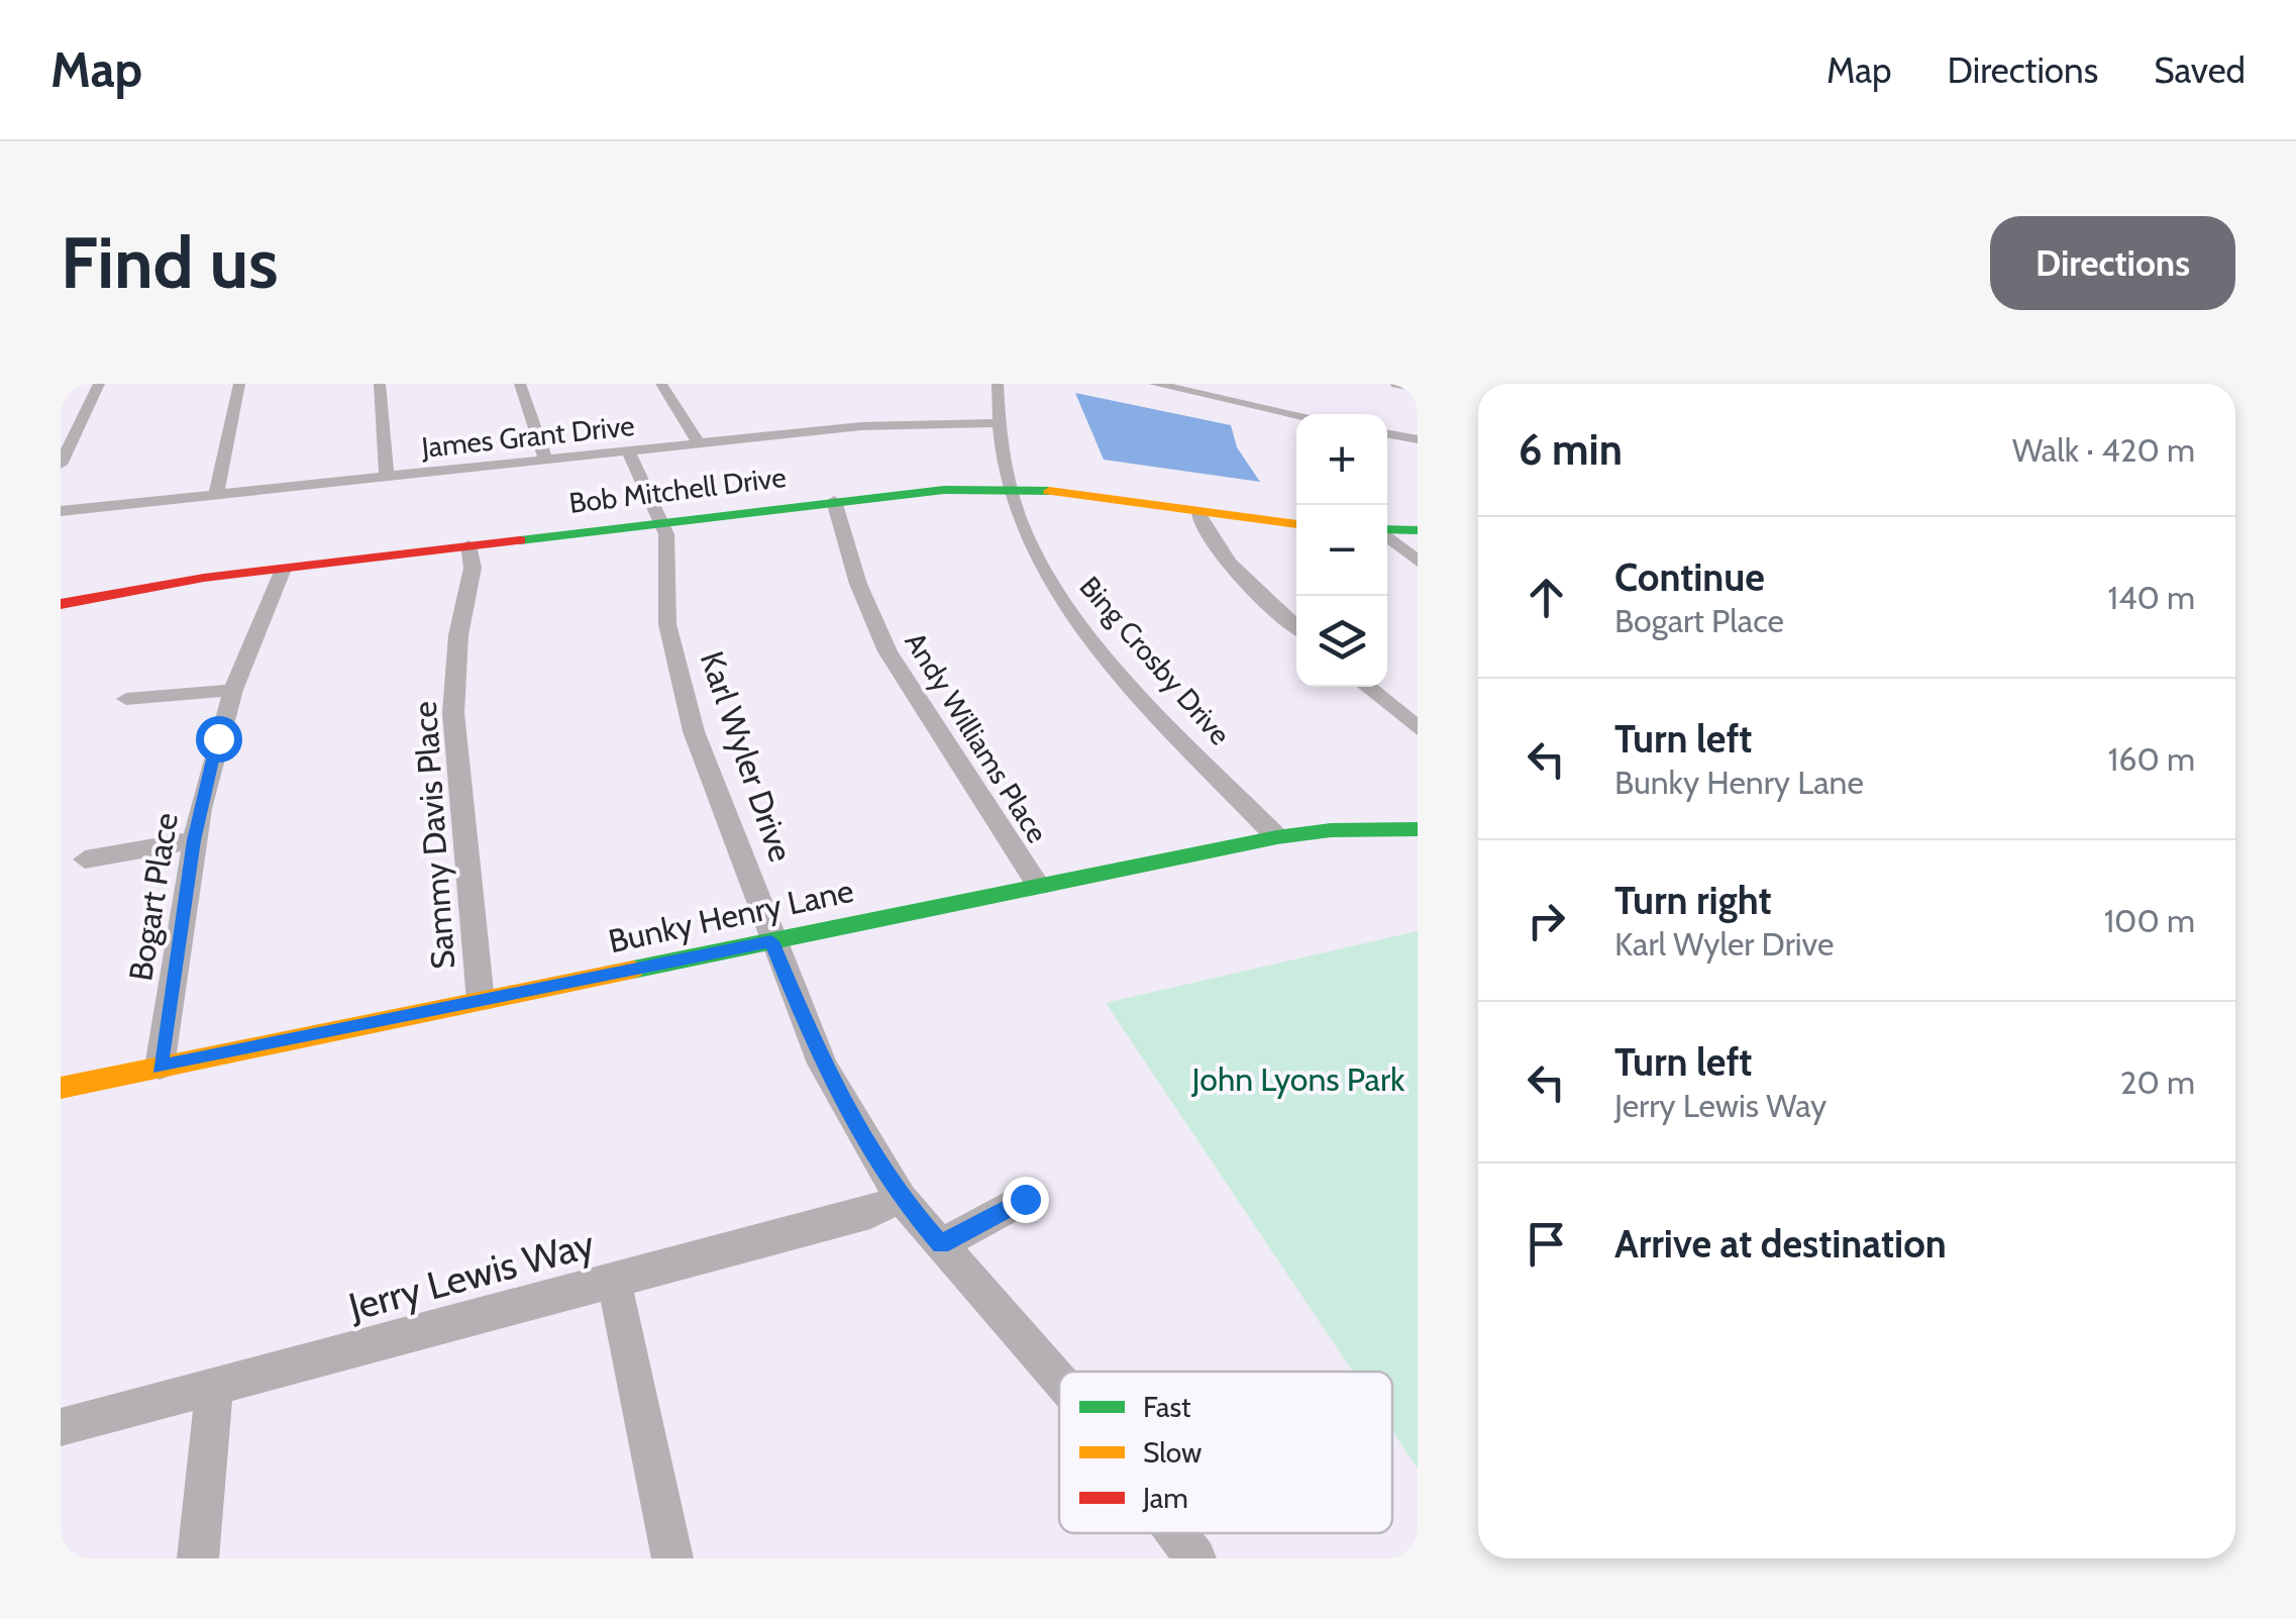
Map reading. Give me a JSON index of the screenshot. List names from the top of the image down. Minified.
{"streets":{"street":["James Grant Drive","Bob Mitchell Drive","Bing Crosby Drive","Andy Williams Place","Karl Wyler Drive","Sammy Davis Place","Bogart Place","Bunky Henry Lane","Jerry Lewis Way"]},"crossings":[["James Grant Drive","Bing Crosby Drive"],["James Grant Drive","Karl Wyler Drive"],["Bob Mitchell Drive","Bing Crosby Drive"],["Bob Mitchell Drive","Andy Williams Place"],["Bob Mitchell Drive","Karl Wyler Drive"],["Bob Mitchell Drive","Sammy Davis Place"],["Bob Mitchell Drive","Bogart Place"],["Bing Crosby Drive","Bunky Henry Lane"],["Andy Williams Place","Bunky Henry Lane"],["Karl Wyler Drive","Bunky Henry Lane"],["Karl Wyler Drive","Jerry Lewis Way"],["Sammy Davis Place","Bunky Henry Lane"],["Bogart Place","Bunky Henry Lane"]],"parks":["John Lyons Park"],"legend":["Fast","Slow","Jam"],"page":{"header":"Map","nav":["Map","Directions","Saved"],"buttons":"Directions","title":"Find us","heading":["6 min","Walk · 420 m"],"map_buttons":["+","−"],"list":[["Continue","Bogart Place","140 m"],["Turn left","Bunky Henry Lane","160 m"],["Turn right","Karl Wyler Drive","100 m"],["Turn left","Jerry Lewis Way","20 m"],"Arrive at destination"]}}
